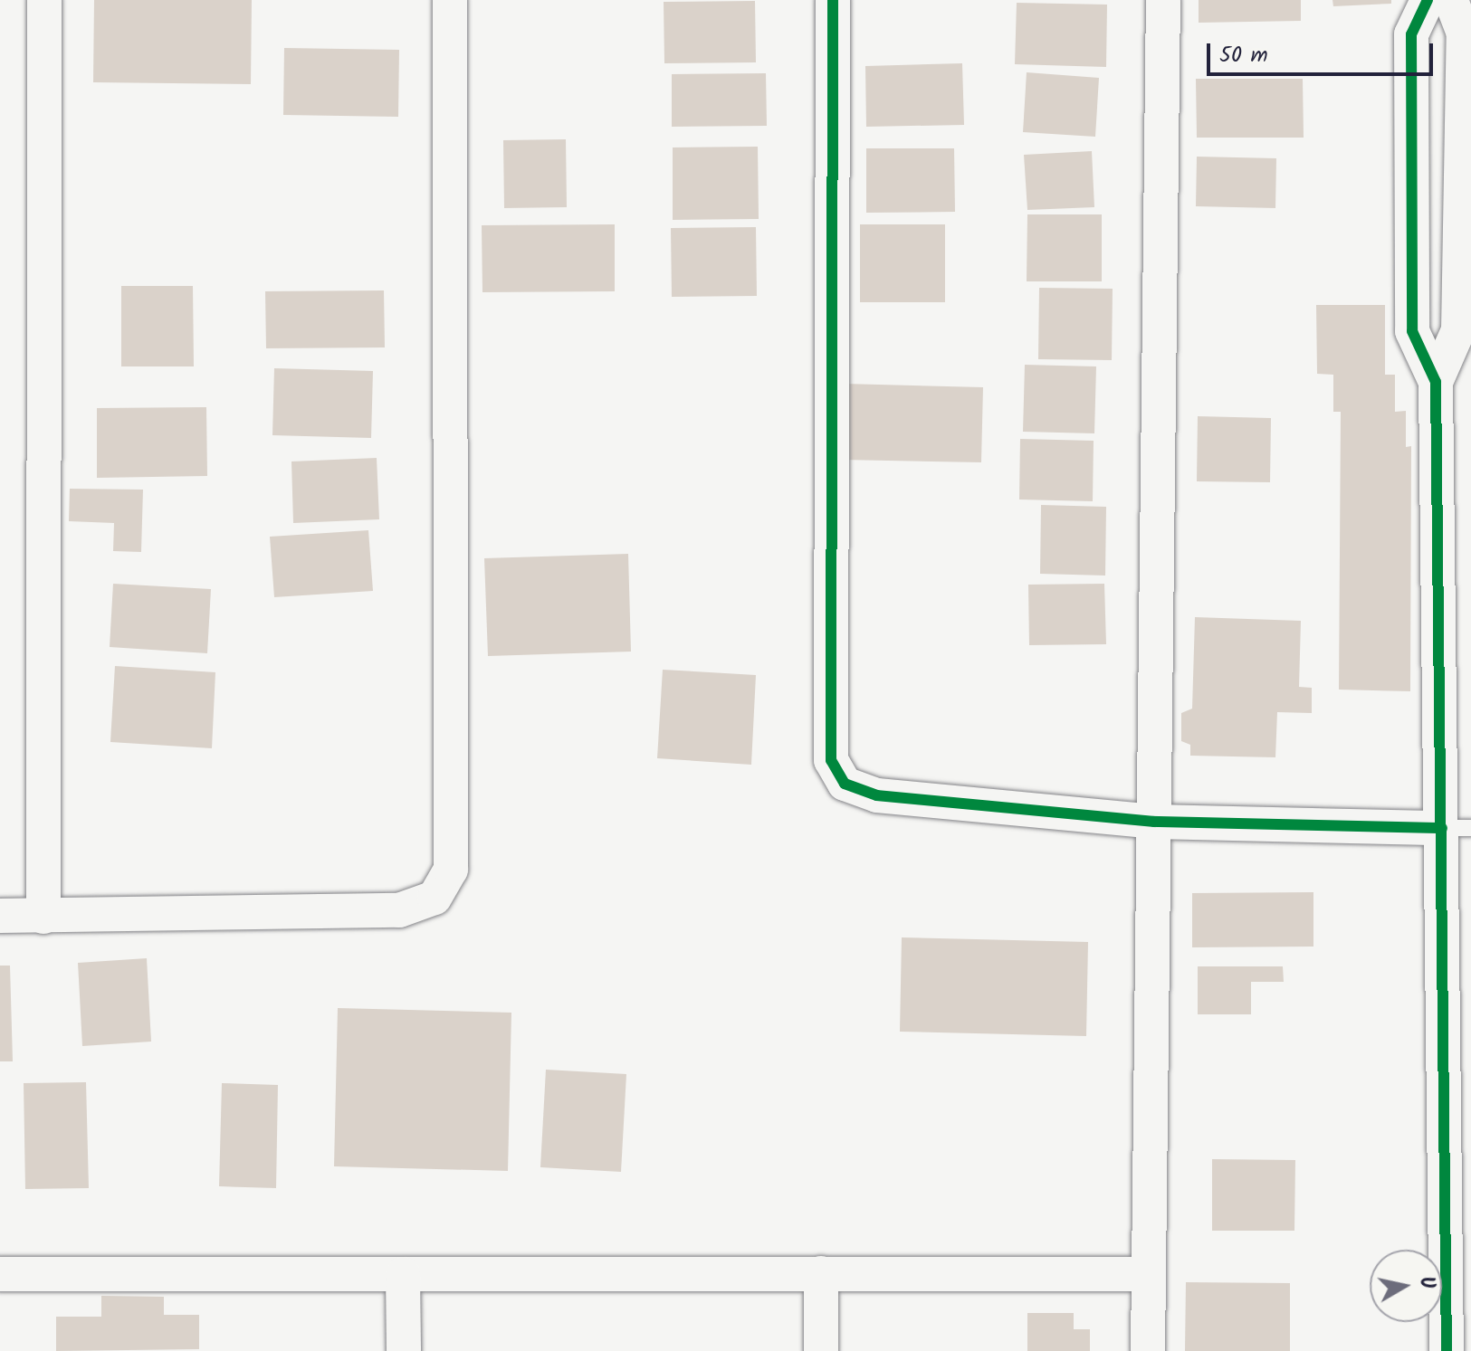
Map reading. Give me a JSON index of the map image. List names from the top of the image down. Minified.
{"scale_bar":"50 m","north":"right"}
